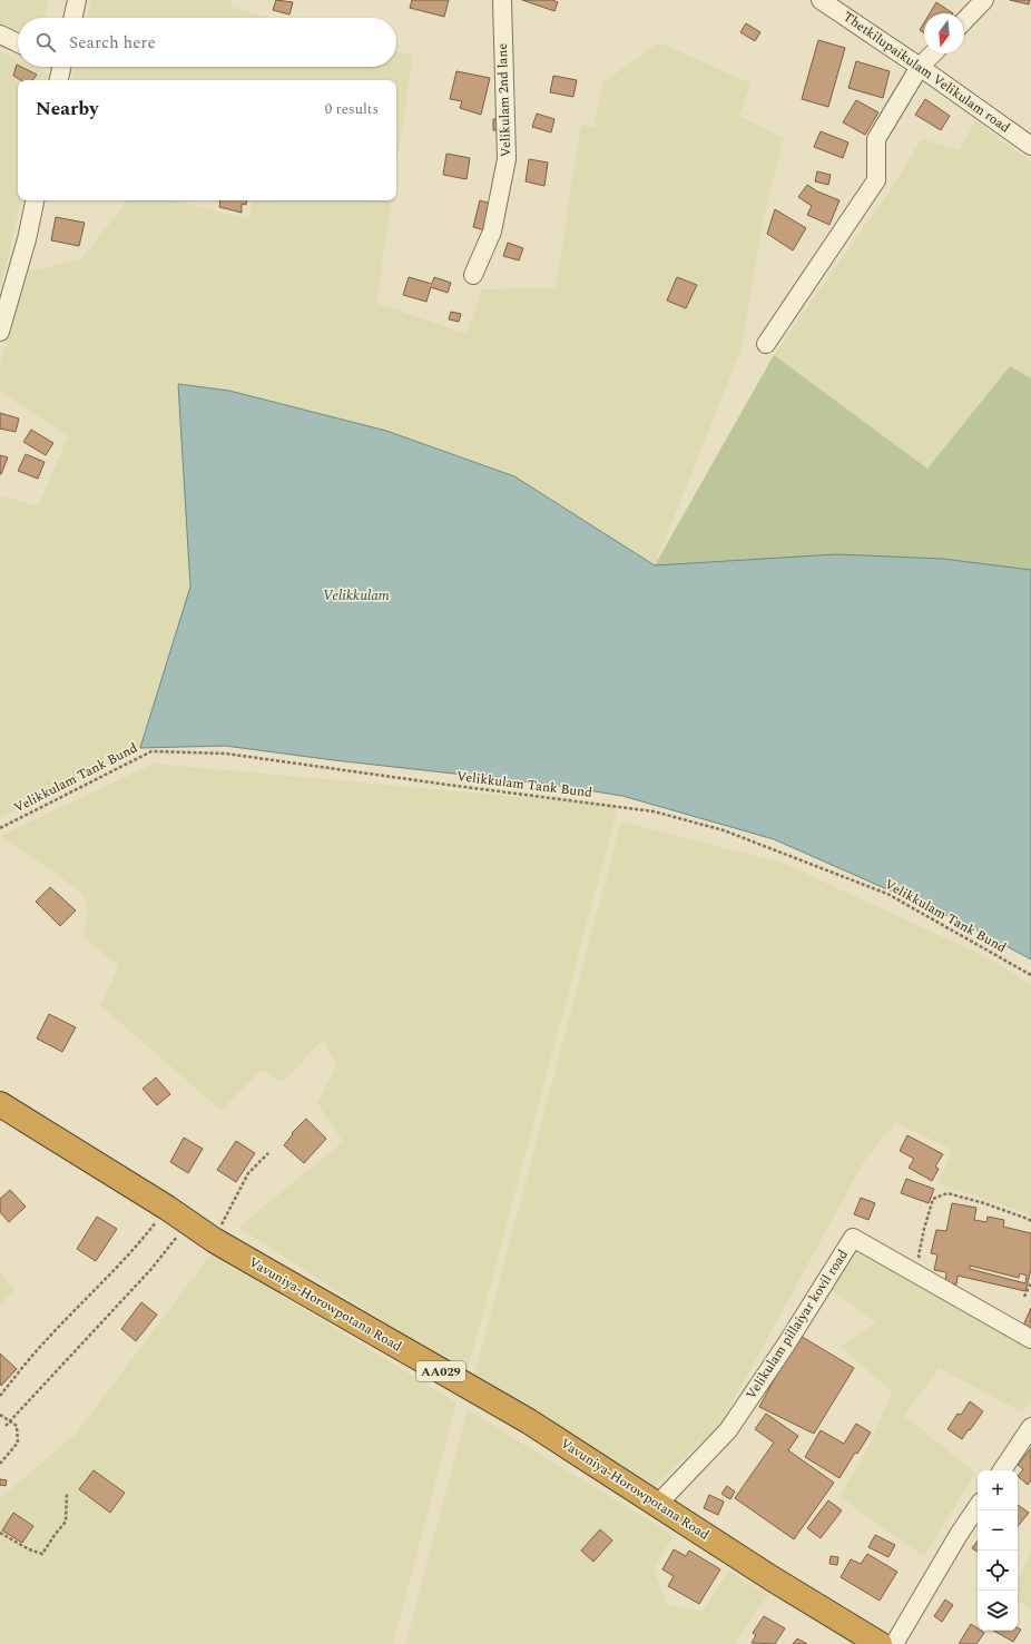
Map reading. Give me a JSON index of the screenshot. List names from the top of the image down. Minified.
{"streets":{"highway":["Vavuniya-Horowpotana Road","AA029"],"street":["Thetkilupaikulam Velikulam road","Velikulam 2nd lane","Velikulam pillaiyar kovil road"],"path":["Velikkulam Tank Bund"]},"crossings":[["Vavuniya-Horowpotana Road","Velikulam pillaiyar kovil road"]],"water":["Velikkulam"],"north":"bottom","page":{"search":"Search here","heading":["Nearby","0 results"],"map_buttons":["+","−"]}}
